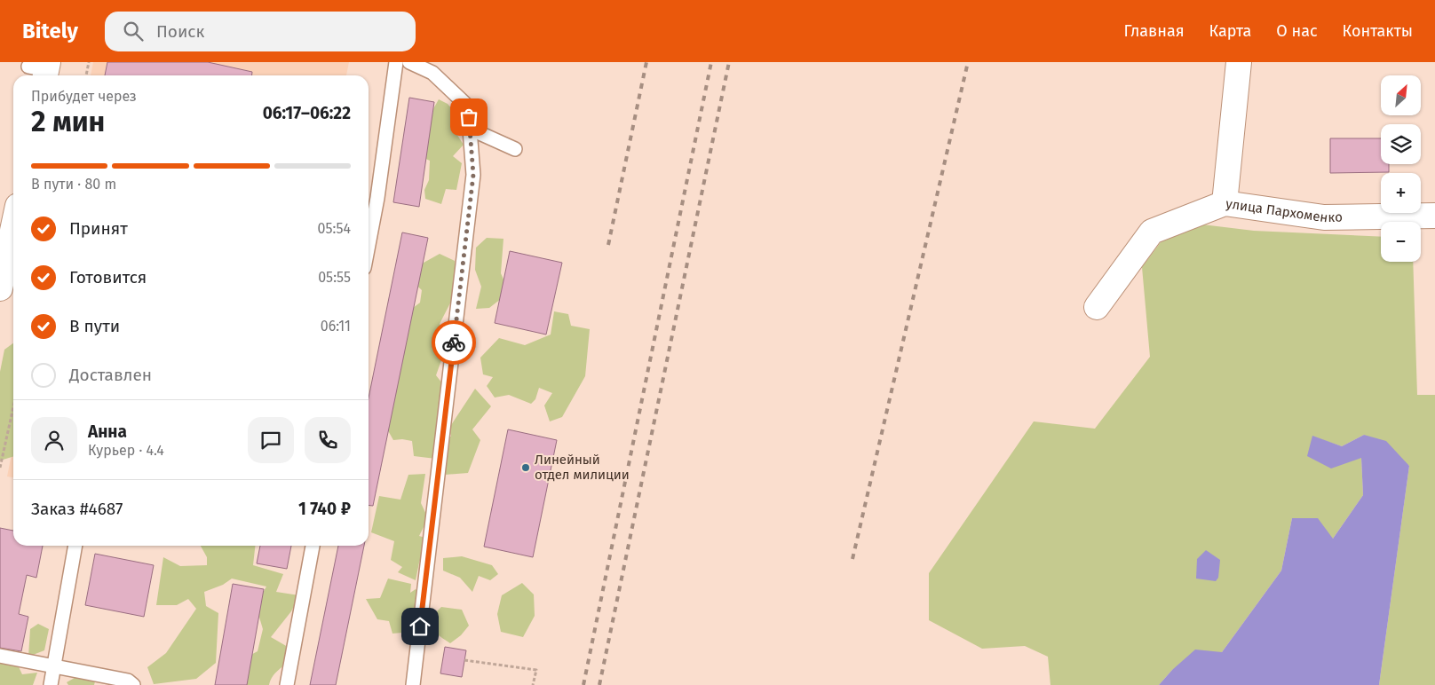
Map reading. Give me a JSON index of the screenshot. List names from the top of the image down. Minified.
{"streets":{"street":["улица Пархоменко"]},"places":["Линейный отдел милиции"],"north":"top right","page":{"header":"Bitely","search":"Поиск","nav":["Главная","Карта","О нас","Контакты"],"map_buttons":["+","−"],"heading":["2 мин","Прибудет через","06:17–06:22"],"panel":["Анна","Курьер · 4.4","Заказ #4687","1 740 ₽"],"bar":"В пути · 80 m","list":[["Принят","05:54"],["Готовится","05:55"],["В пути","06:11"],"Доставлен"]}}
